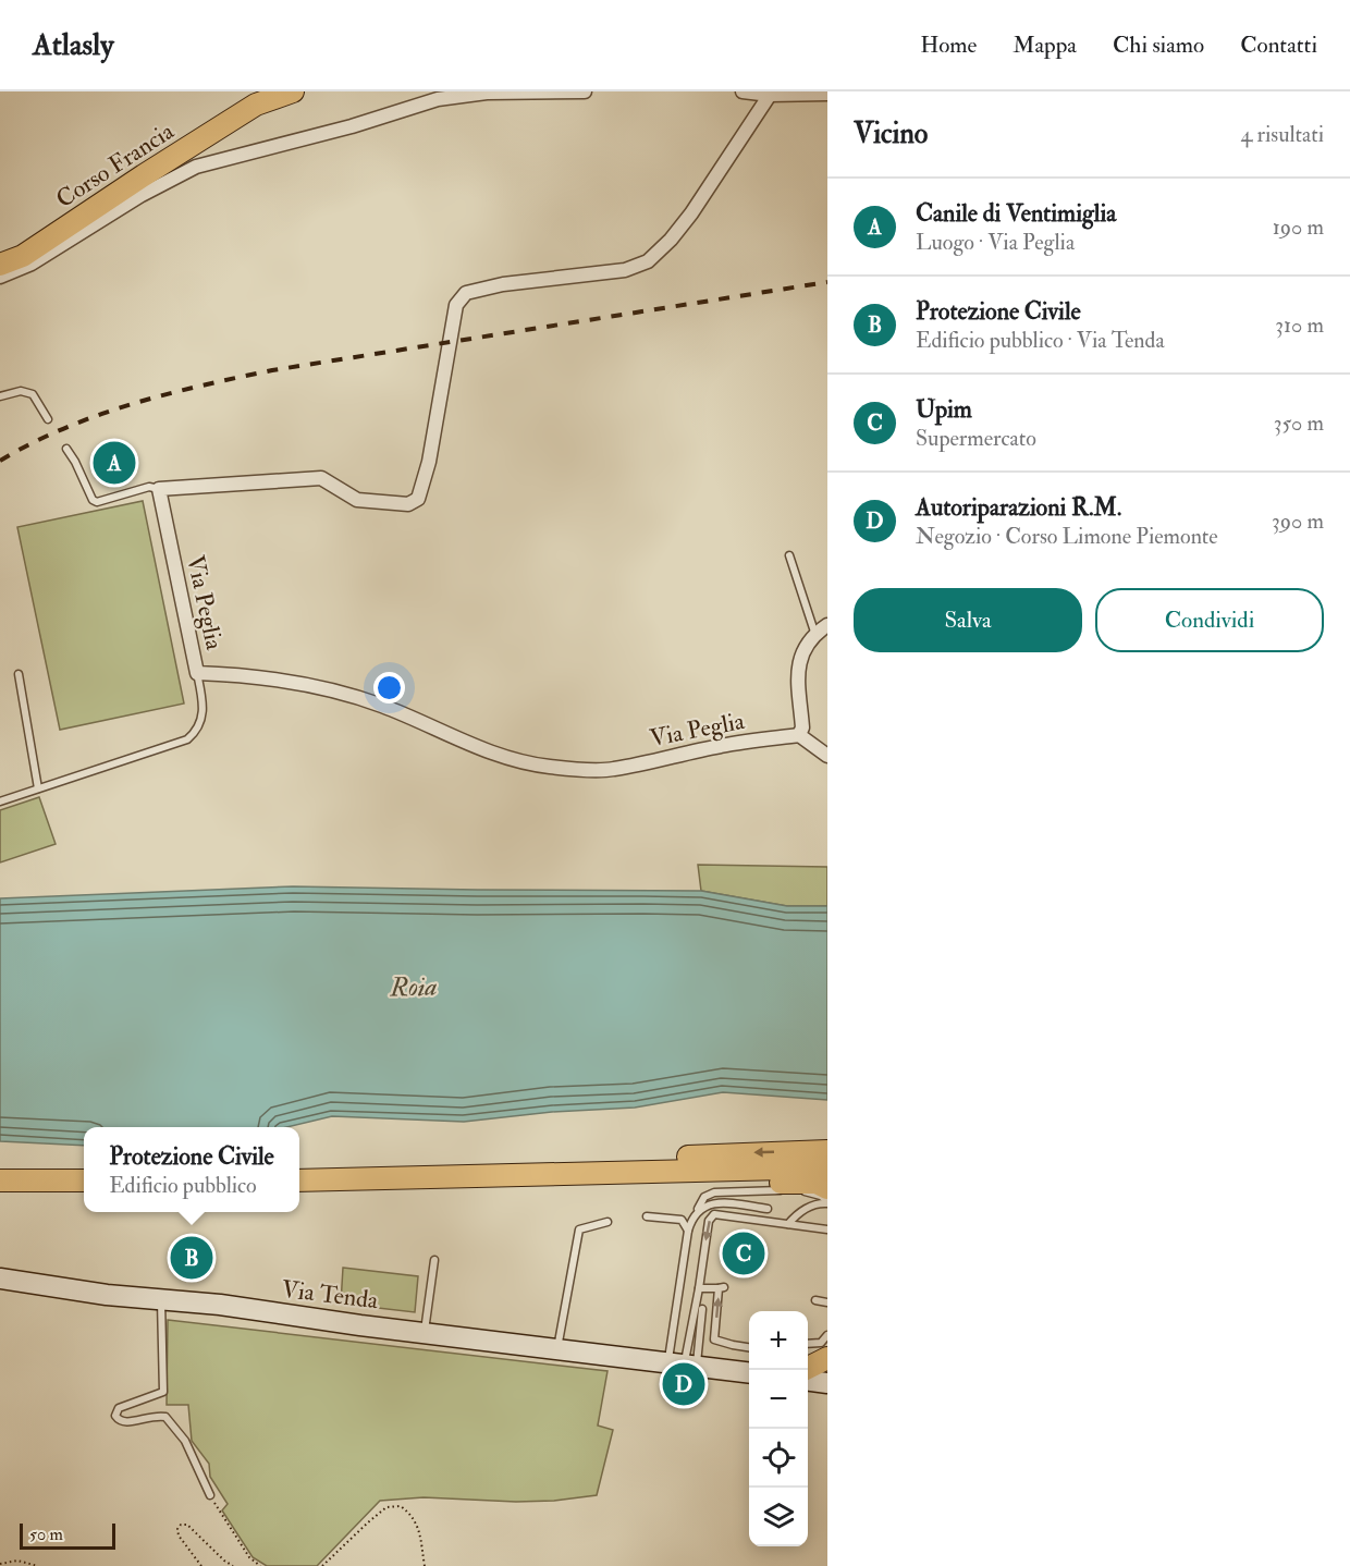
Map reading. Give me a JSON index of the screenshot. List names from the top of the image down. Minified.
{"streets":{"main road":["Corso Francia","Via Tenda"],"street":["Via Peglia"]},"water":["Roia"],"scale_bar":"50 m","page":{"header":"Atlasly","nav":["Home","Mappa","Chi siamo","Contatti"],"heading":["Vicino","4 risultati"],"list":[{"mark":"A","name":"Canile di Ventimiglia","note":"Luogo · Via Peglia","value":"190 m"},{"mark":"B","name":"Protezione Civile","note":"Edificio pubblico · Via Tenda","value":"310 m"},{"mark":"C","name":"Upim","note":"Supermercato","value":"350 m"},{"mark":"D","name":"Autoriparazioni R.M.","note":"Negozio · Corso Limone Piemonte","value":"390 m"}],"pins":["A","C","B","D"],"buttons":["Salva","Condividi"],"popup":["Protezione Civile","Edificio pubblico"],"map_buttons":["+","−"],"scale":"50 m"}}
